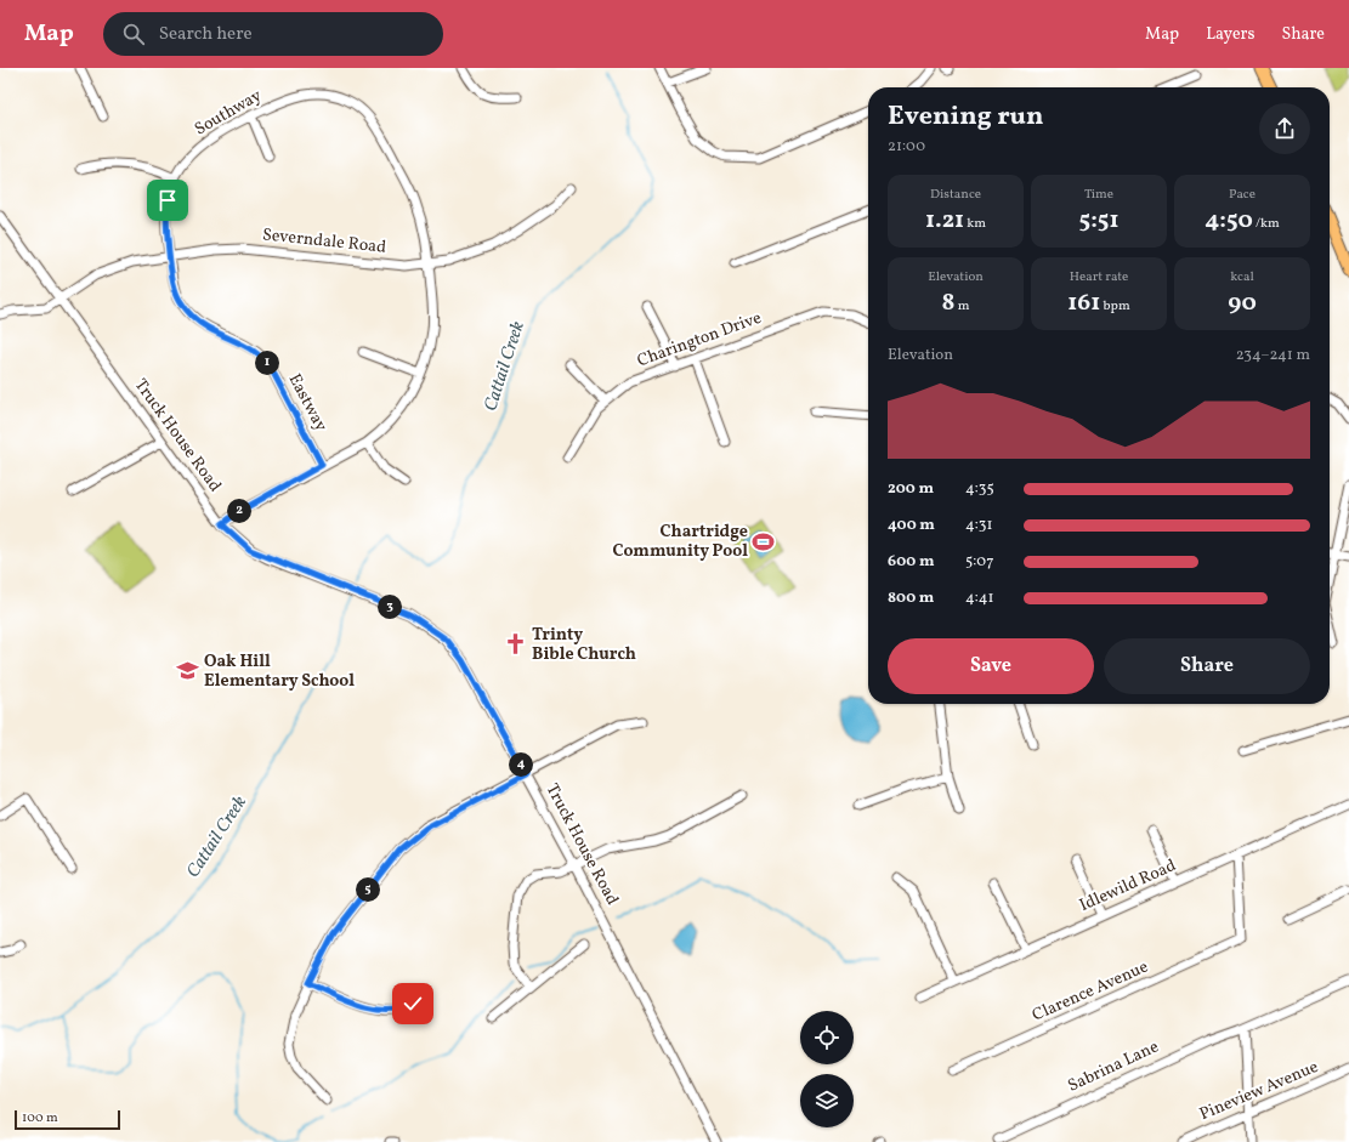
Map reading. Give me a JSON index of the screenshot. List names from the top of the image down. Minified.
{"streets":{"street":["Southway","Severndale Road","Charington Drive","Eastway","Truck House Road","Idlewild Road","Clarence Avenue","Sabrina Lane","Pineview Avenue"]},"crossings":[["Southway","Severndale Road"],["Southway","Eastway"],["Southway","Truck House Road"],["Severndale Road","Eastway"],["Severndale Road","Truck House Road"],["Idlewild Road","Clarence Avenue"]],"water":["Cattail Creek"],"places":{"sports":["Chartridge Community Pool"],"church":["Trinty Bible Church"],"school or university":["Oak Hill Elementary School"]},"scale_bar":"100 m","page":{"header":"Map","search":"Search here","nav":["Map","Layers","Share"],"heading":["Evening run","21:00"],"stats":[["Distance","1.21 km"],["Time","5:51"],["Pace","4:50 /km"],["Elevation","8 m"],["Heart rate","161 bpm"],["kcal","90"]],"chart":["Elevation","234–241 m"],"pins":["1","2","3","4","5"],"list":[{"name":"200 m","note":"4:35"},{"name":"400 m","note":"4:31"},{"name":"600 m","note":"5:07"},{"name":"800 m","note":"4:41"}],"buttons":["Save","Share"],"scale":"100 m"}}
